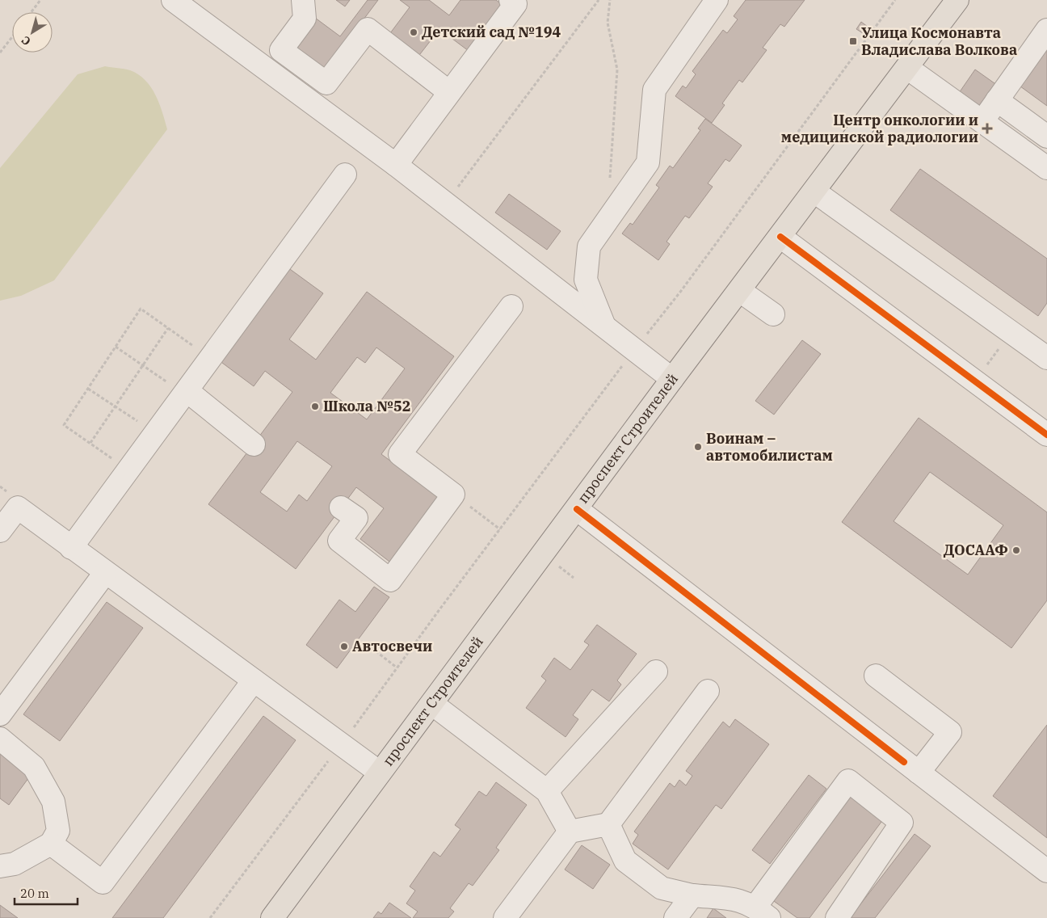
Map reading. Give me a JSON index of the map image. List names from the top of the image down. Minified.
{"streets":{"main road":["проспект Строителей"]},"places":{"other":["Детский сад №194","Школа №52","Воинам – автомобилистам","ДОСААФ","Автосвечи"],"transit":["Улица Космонавта Владислава Волкова"],"health":["Центр онкологии и медицинской радиологии"]},"scale_bar":"20 m","north":"bottom left"}
